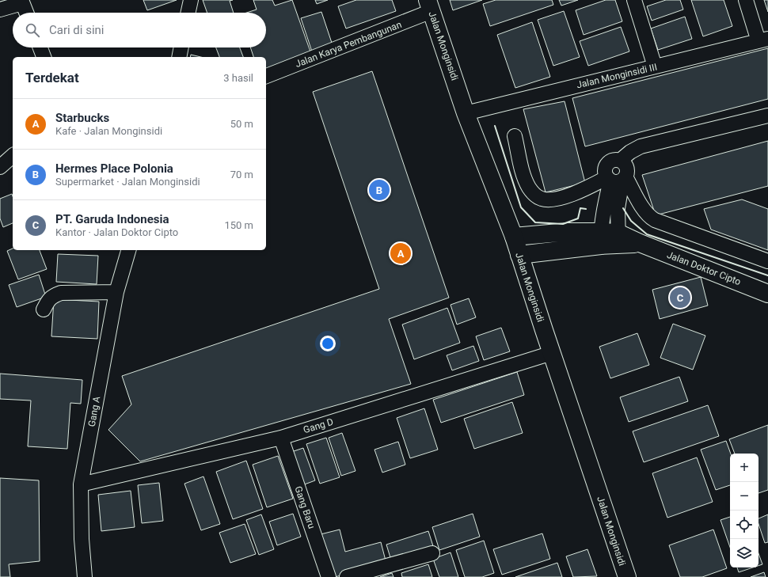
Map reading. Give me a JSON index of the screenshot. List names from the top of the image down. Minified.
{"streets":{"main road":["Jalan Monginsidi","Jalan Doktor Cipto"],"street":["Jalan Karya Pembangunan","Jalan Monginsidi III","Gang A","Gang D","Gang Baru"]},"crossings":[["Jalan Karya Pembangunan","Jalan Monginsidi"],["Jalan Monginsidi","Jalan Monginsidi III"],["Jalan Monginsidi","Jalan Doktor Cipto"],["Jalan Monginsidi","Gang D"],["Gang A","Gang D"],["Gang D","Gang Baru"]],"page":{"search":"Cari di sini","heading":["Terdekat","3 hasil"],"list":[{"mark":"A","name":"Starbucks","note":"Kafe · Jalan Monginsidi","value":"50 m"},{"mark":"B","name":"Hermes Place Polonia","note":"Supermarket · Jalan Monginsidi","value":"70 m"},{"mark":"C","name":"PT. Garuda Indonesia","note":"Kantor · Jalan Doktor Cipto","value":"150 m"}],"pins":["B","A","C"],"map_buttons":["+","−"]}}
